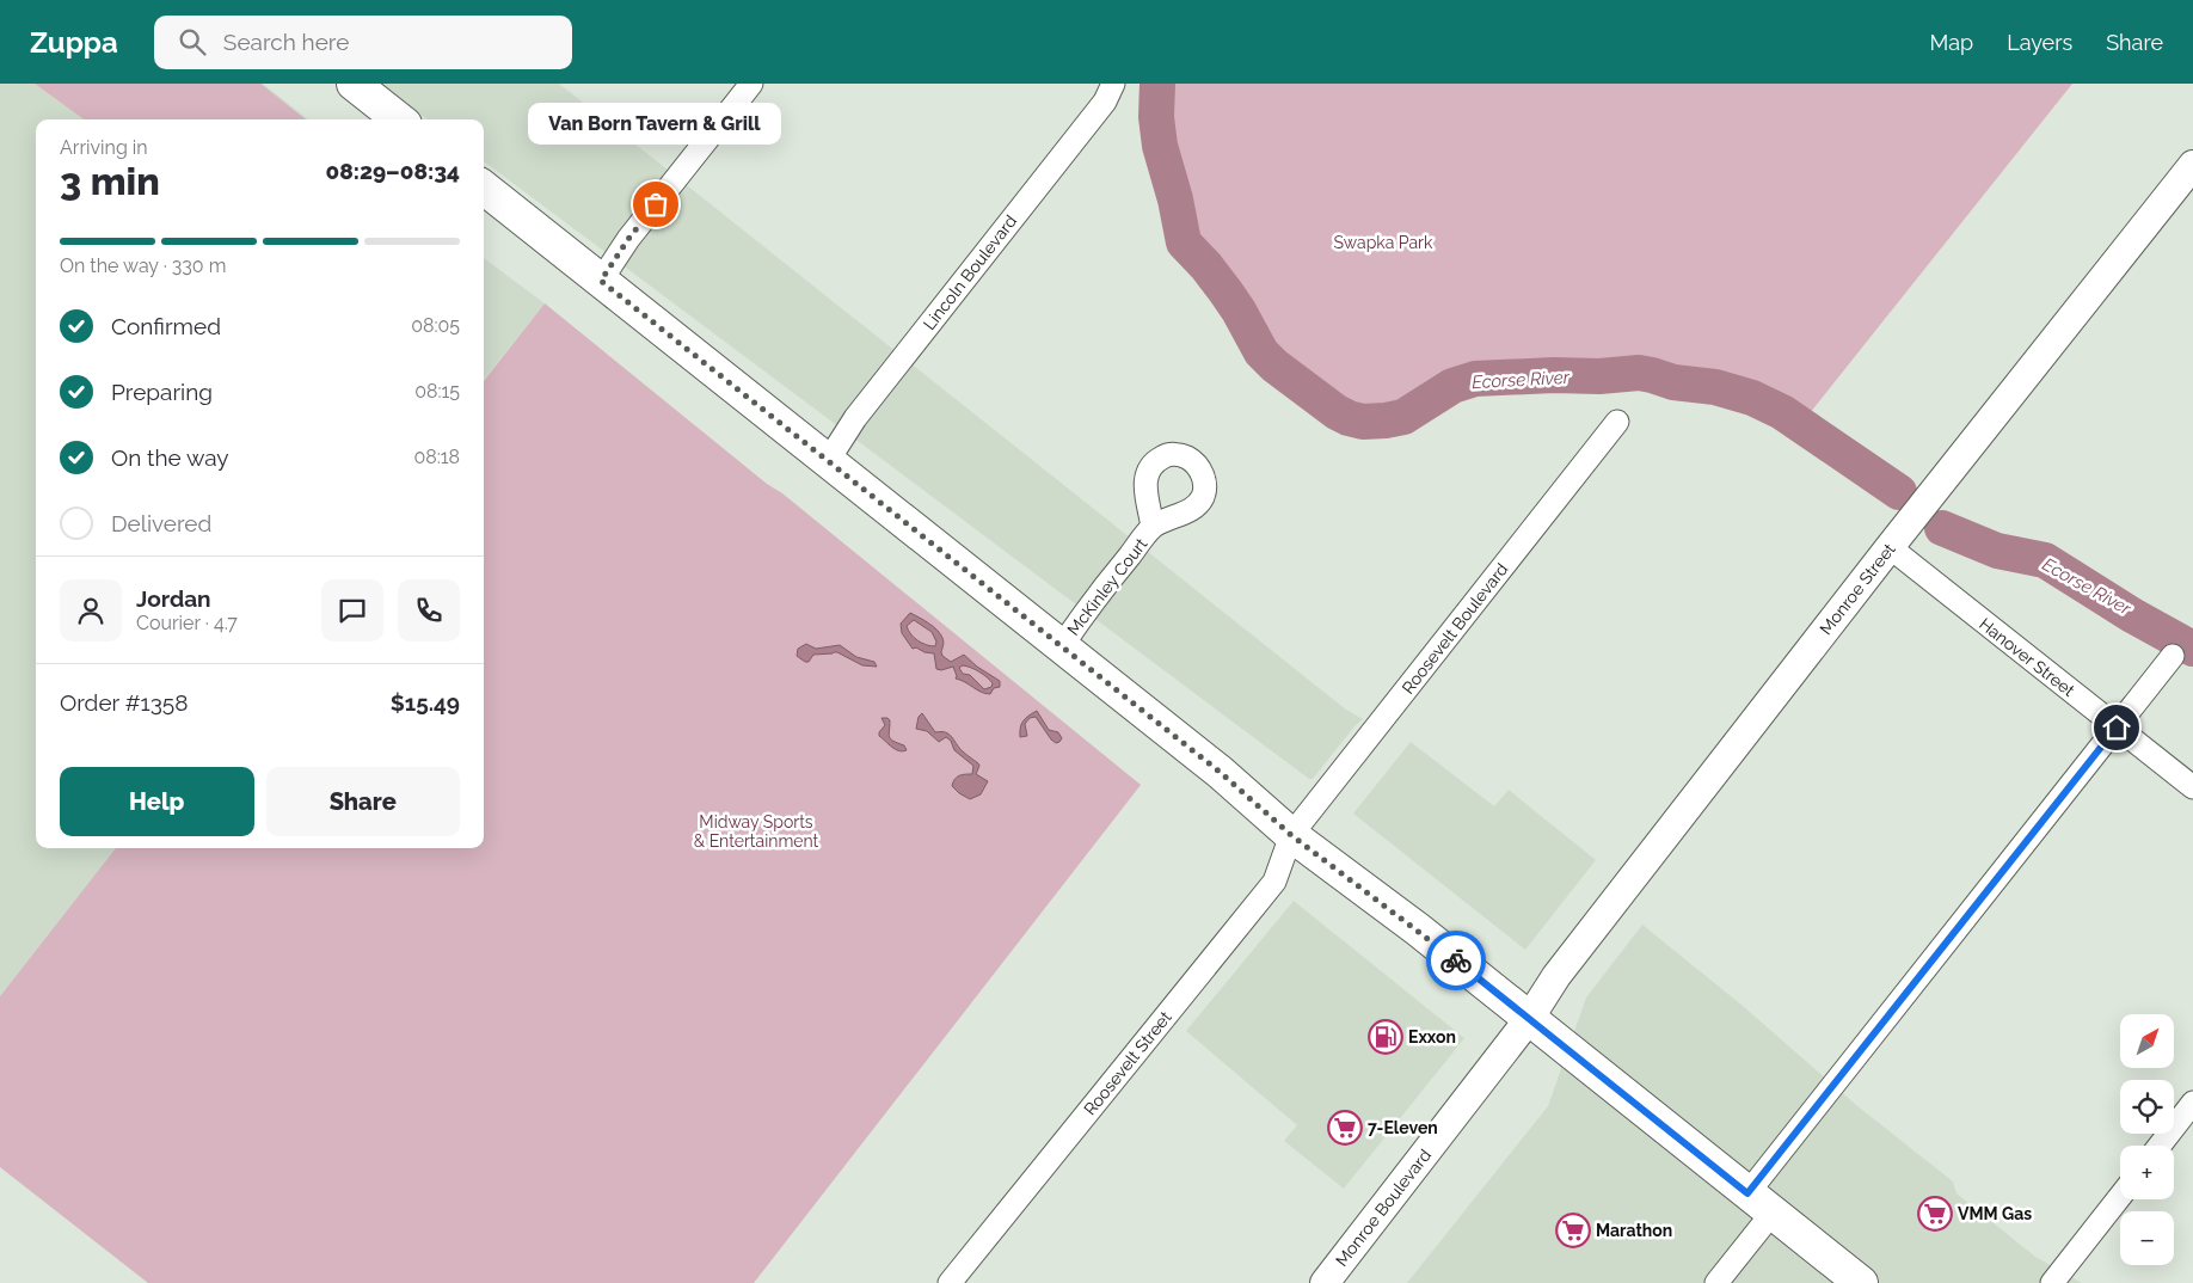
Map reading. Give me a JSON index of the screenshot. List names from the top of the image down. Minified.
{"streets":{"street":["Lincoln Boulevard","McKinley Court","Monroe Street","Roosevelt Boulevard","Hanover Street","Roosevelt Street","Monroe Boulevard"]},"crossings":[["Monroe Street","Hanover Street"],["Monroe Street","Monroe Boulevard"],["Roosevelt Boulevard","Roosevelt Street"]],"water":["Ecorse River"],"parks":["Swapka Park","Midway Sports & Entertainment"],"places":{"other":["Van Born Tavern & Grill"],"fuel station":["Exxon"],"supermarket":["7-Eleven","VMM Gas","Marathon"]},"north":"top right","page":{"header":"Zuppa","search":"Search here","nav":["Map","Layers","Share"],"bubble":"Van Born Tavern & Grill","heading":["3 min","Arriving in","08:29–08:34"],"panel":["Jordan","Courier · 4.7","Order #1358","$15.49"],"bar":"On the way · 330 m","list":[["Confirmed","08:05"],["Preparing","08:15"],["On the way","08:18"],"Delivered"],"buttons":["Help","Share"],"map_buttons":["+","−"]}}
